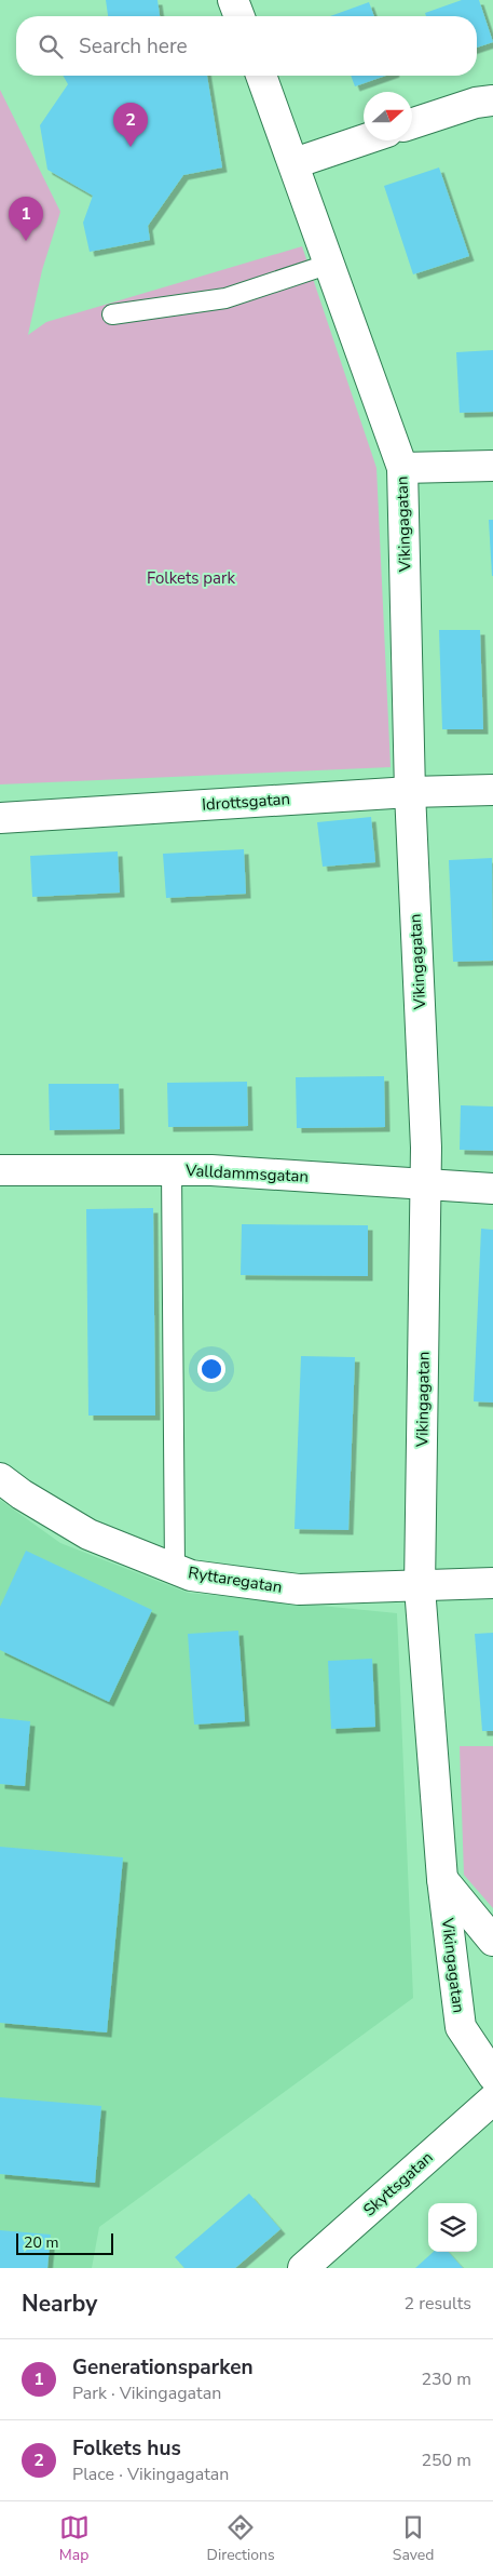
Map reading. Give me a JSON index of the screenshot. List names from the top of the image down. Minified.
{"streets":{"street":["Vikingagatan","Idrottsgatan","Valldammsgatan","Ryttaregatan","Skyttsgatan"]},"crossings":[["Vikingagatan","Idrottsgatan"],["Vikingagatan","Valldammsgatan"],["Vikingagatan","Ryttaregatan"]],"parks":["Folkets park"],"scale_bar":"20 m","north":"right","page":{"search":"Search here","pins":["2","1"],"scale":"20 m","heading":["Nearby","2 results"],"list":[{"mark":"1","name":"Generationsparken","note":"Park · Vikingagatan","value":"230 m"},{"mark":"2","name":"Folkets hus","note":"Place · Vikingagatan","value":"250 m"}],"nav":["Map","Directions","Saved"]}}
